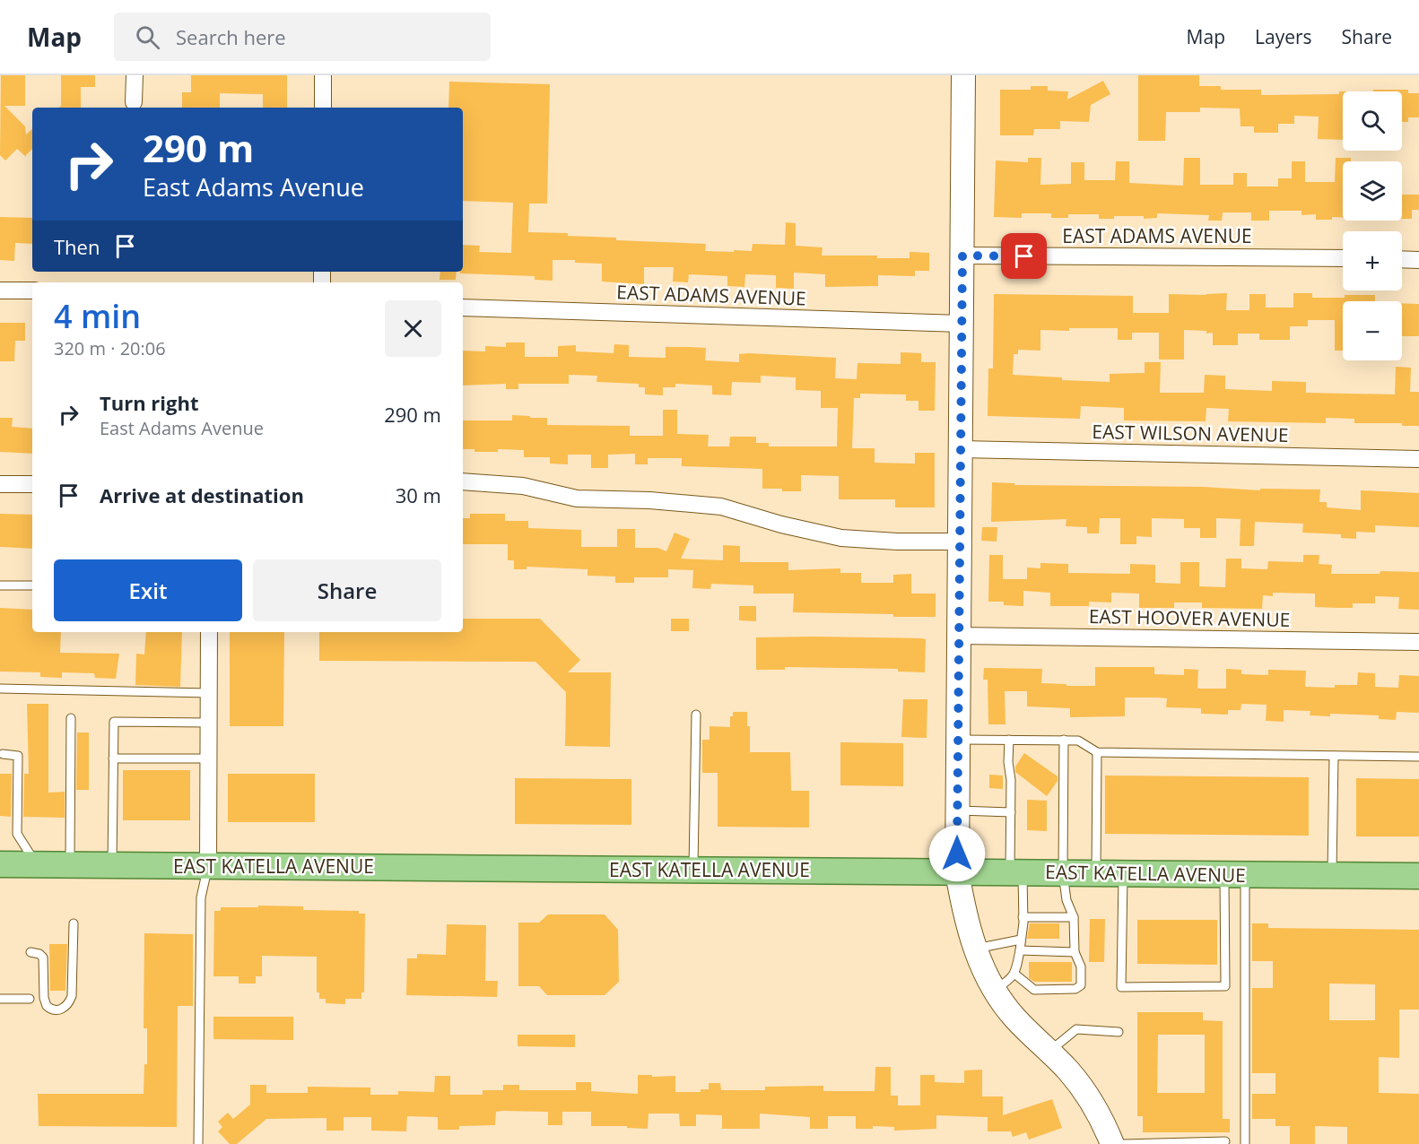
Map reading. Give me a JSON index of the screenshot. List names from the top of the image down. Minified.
{"streets":{"main road":["EAST KATELLA AVENUE"],"street":["EAST ADAMS AVENUE","EAST WILSON AVENUE","EAST HOOVER AVENUE"]},"page":{"header":"Map","search":"Search here","nav":["Map","Layers","Share"],"map_buttons":["+","−"],"turn":["290 m","East Adams Avenue"],"then":"Then","heading":["4 min","320 m · 20:06"],"list":[{"name":"Turn right","note":"East Adams Avenue","value":"290 m"},{"name":"Arrive at destination","value":"30 m"}],"buttons":["Exit","Share"]}}
